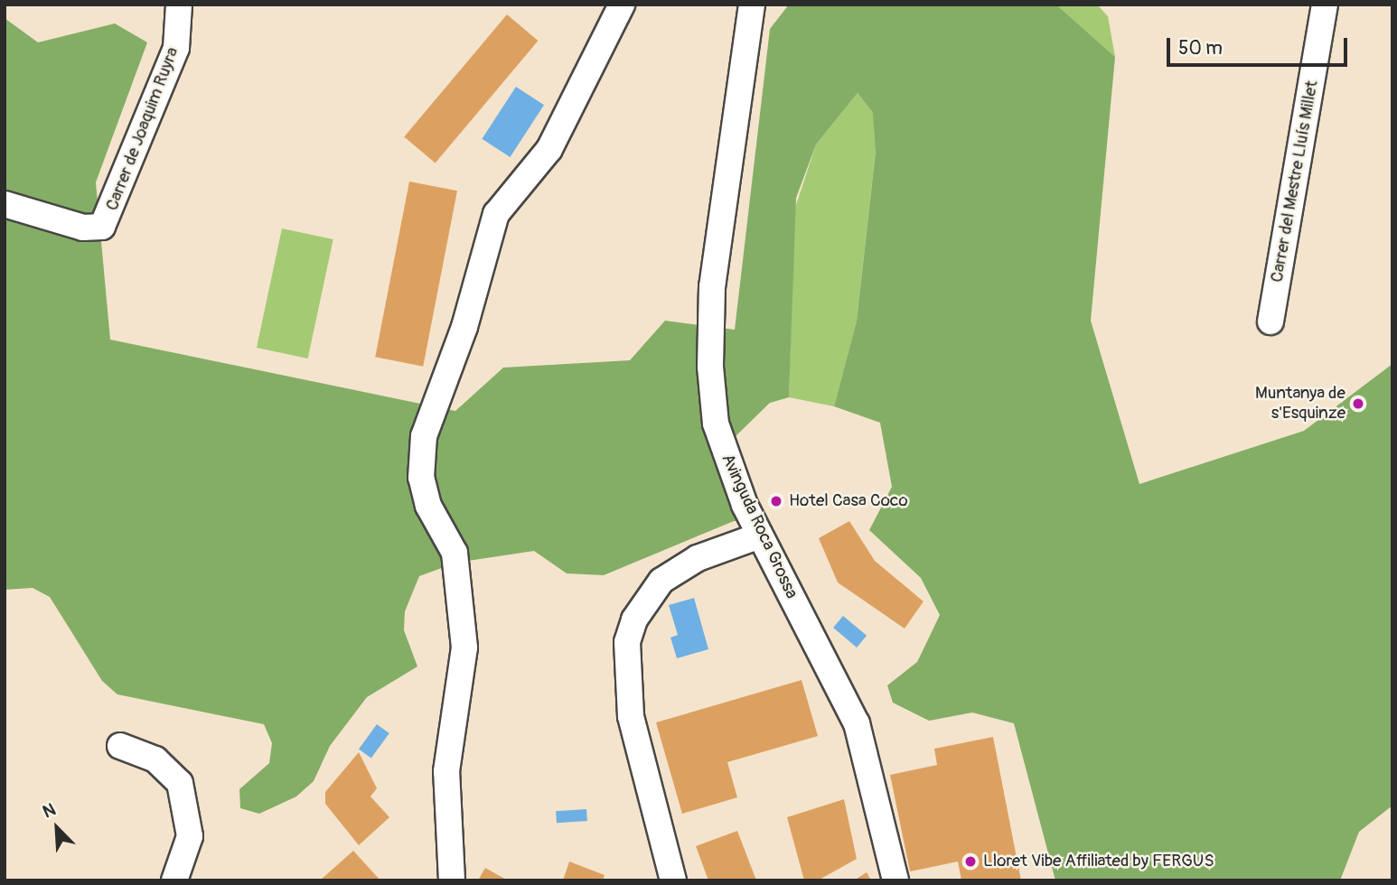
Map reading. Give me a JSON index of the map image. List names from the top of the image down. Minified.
{"streets":{"street":["Carrer de Joaquim Ruyra","Carrer del Mestre Lluís Millet","Avinguda Roca Grossa"]},"places":["Muntanya de s'Esquinze","Hotel Casa Coco","Lloret Vibe Affiliated by FERGUS"],"scale_bar":"50 m","north":"top left"}
